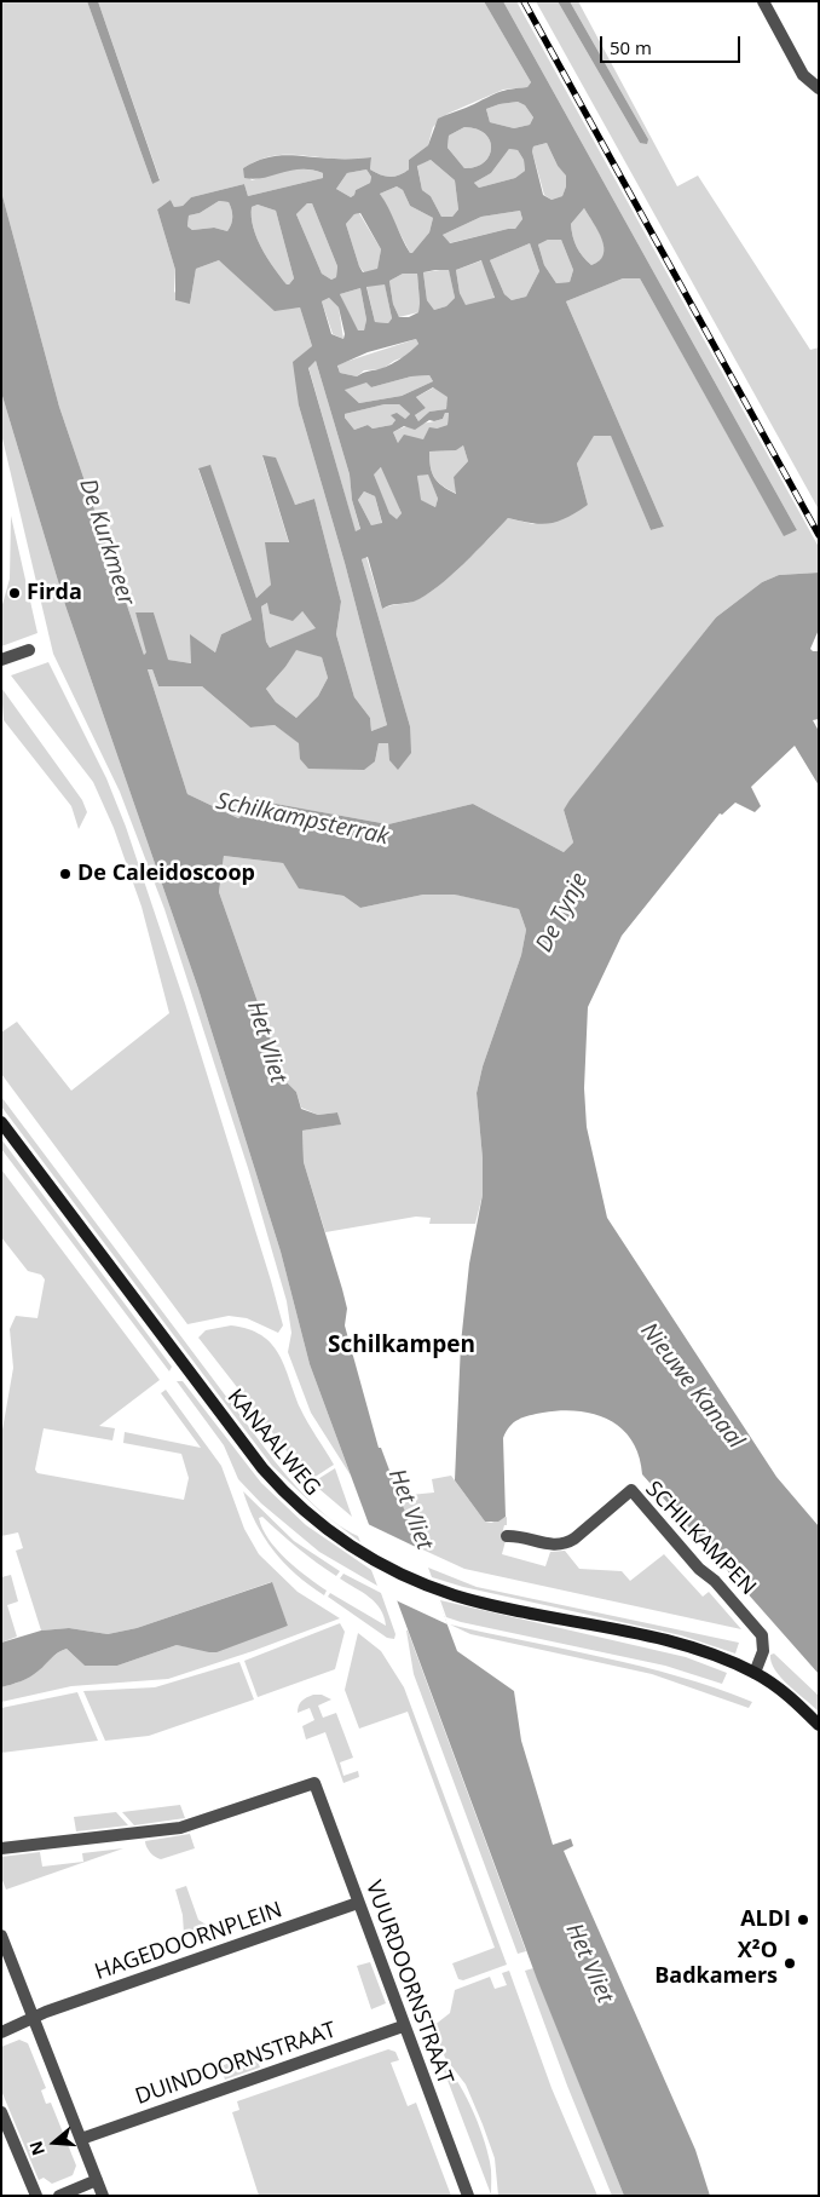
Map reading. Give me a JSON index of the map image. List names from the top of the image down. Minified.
{"streets":{"main road":["KANAALWEG"],"street":["SCHILKAMPEN","HAGEDOORNPLEIN","VUURDOORNSTRAAT","DUINDOORNSTRAAT"]},"crossings":[["KANAALWEG","SCHILKAMPEN"],["HAGEDOORNPLEIN","VUURDOORNSTRAAT"],["VUURDOORNSTRAAT","DUINDOORNSTRAAT"]],"districts":["Schilkampen"],"water":["De Kurkmeer","Schilkampsterrak","De Tynje","Het Vliet","Nieuwe Kanaal"],"places":["Firda","De Caleidoscoop","ALDI","X²O Badkamers"],"scale_bar":"50 m","north":"left"}
